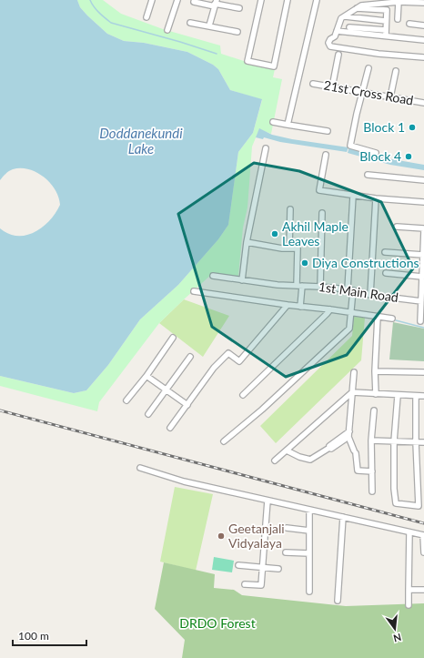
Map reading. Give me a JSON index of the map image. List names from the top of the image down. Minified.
{"streets":{"street":["21st Cross Road","1st Main Road"]},"water":["Doddanekundi Lake"],"parks":["DRDO Forest"],"places":["Block 1","Block 4","Akhil Maple Leaves","Diya Constructions","Geetanjali Vidyalaya"],"scale_bar":"100 m","north":"bottom"}
